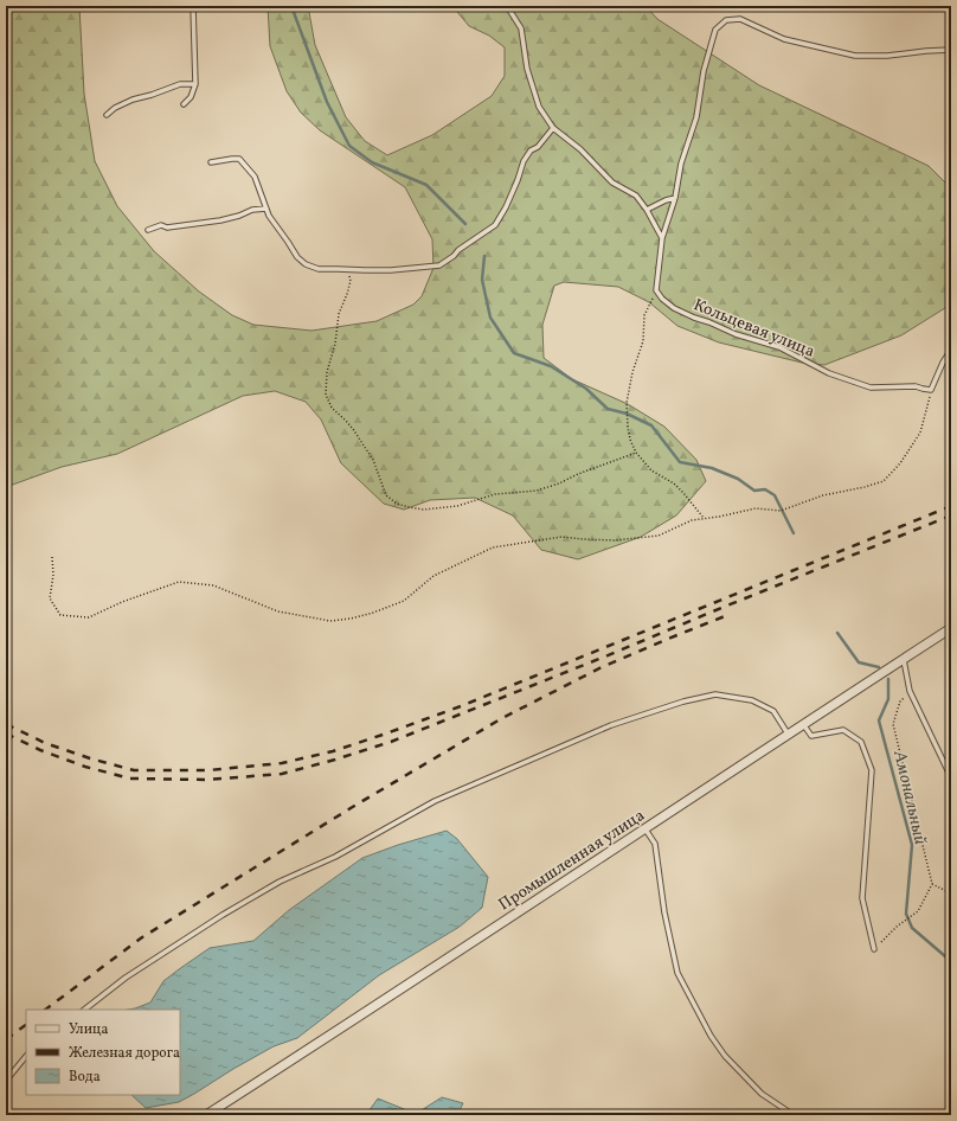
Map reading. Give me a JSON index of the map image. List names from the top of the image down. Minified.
{"streets":{"street":["Промышленная улица"],"lane":["Кольцевая улица"]},"water":["Амональный"],"legend":["Улица","Железная дорога","Вода"]}
